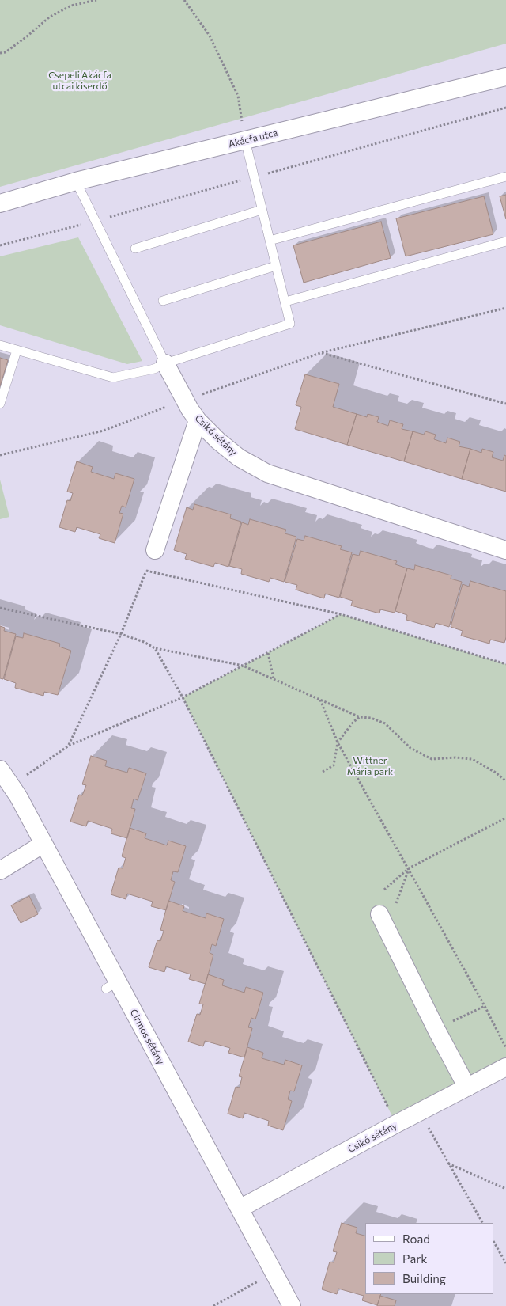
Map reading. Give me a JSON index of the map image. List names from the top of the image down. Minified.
{"streets":{"street":["Akácfa utca","Csikó sétány","Cirmos sétány"]},"crossings":[["Akácfa utca","Csikó sétány"],["Csikó sétány","Cirmos sétány"]],"parks":["Csepeli Akácfa utcai kiserdő","Wittner Mária park"],"legend":["Road","Park","Building"]}
